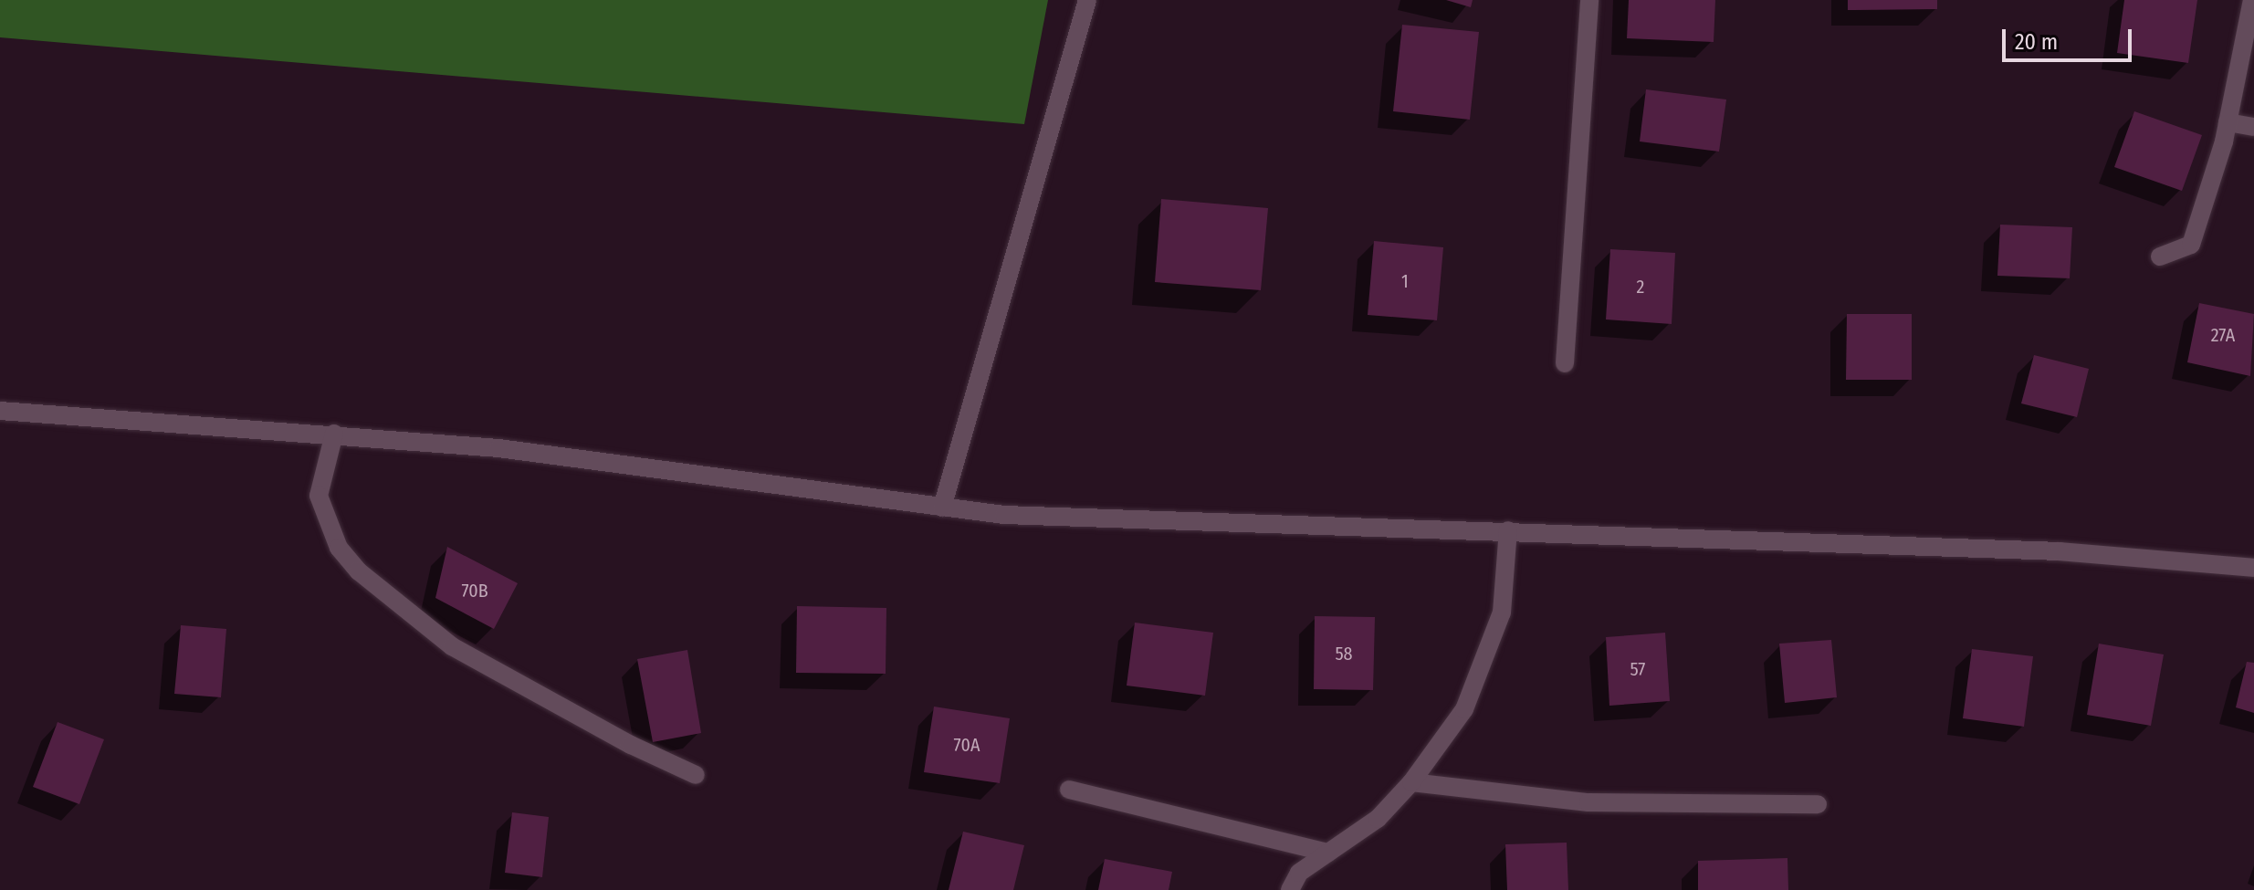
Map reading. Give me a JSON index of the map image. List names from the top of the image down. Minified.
{"house_numbers":["1","2","27А","70В","58","57","70А"],"scale_bar":"20 m"}
